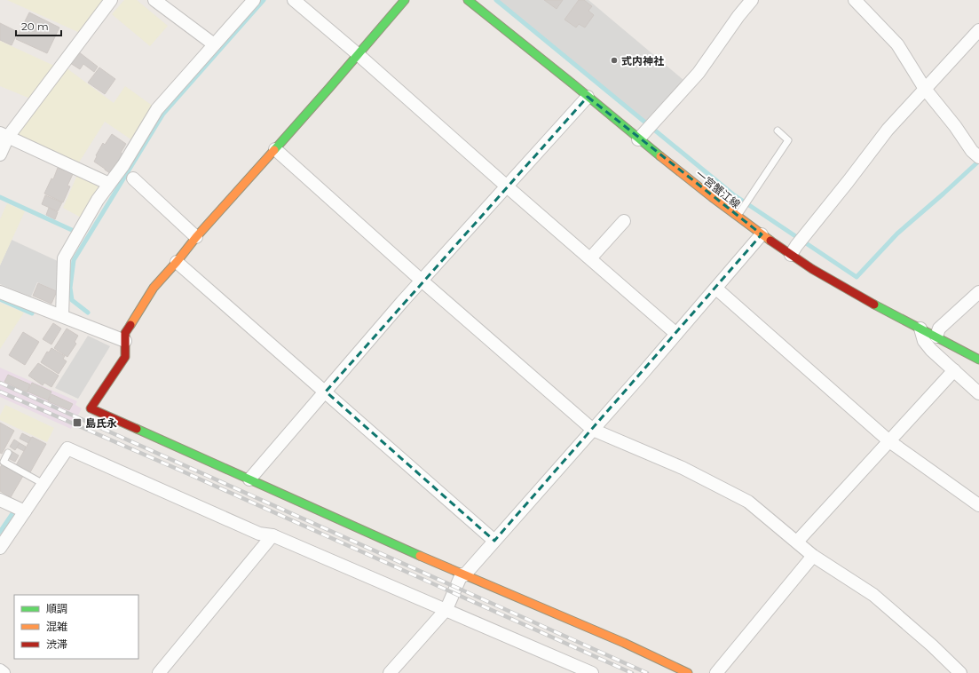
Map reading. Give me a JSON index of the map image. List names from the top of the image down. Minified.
{"streets":{"street":["一宮蟹江線"]},"places":{"other":["式内神社"],"transit":["島氏永"]},"legend":["順調","混雑","渋滞"],"scale_bar":"20 m"}
